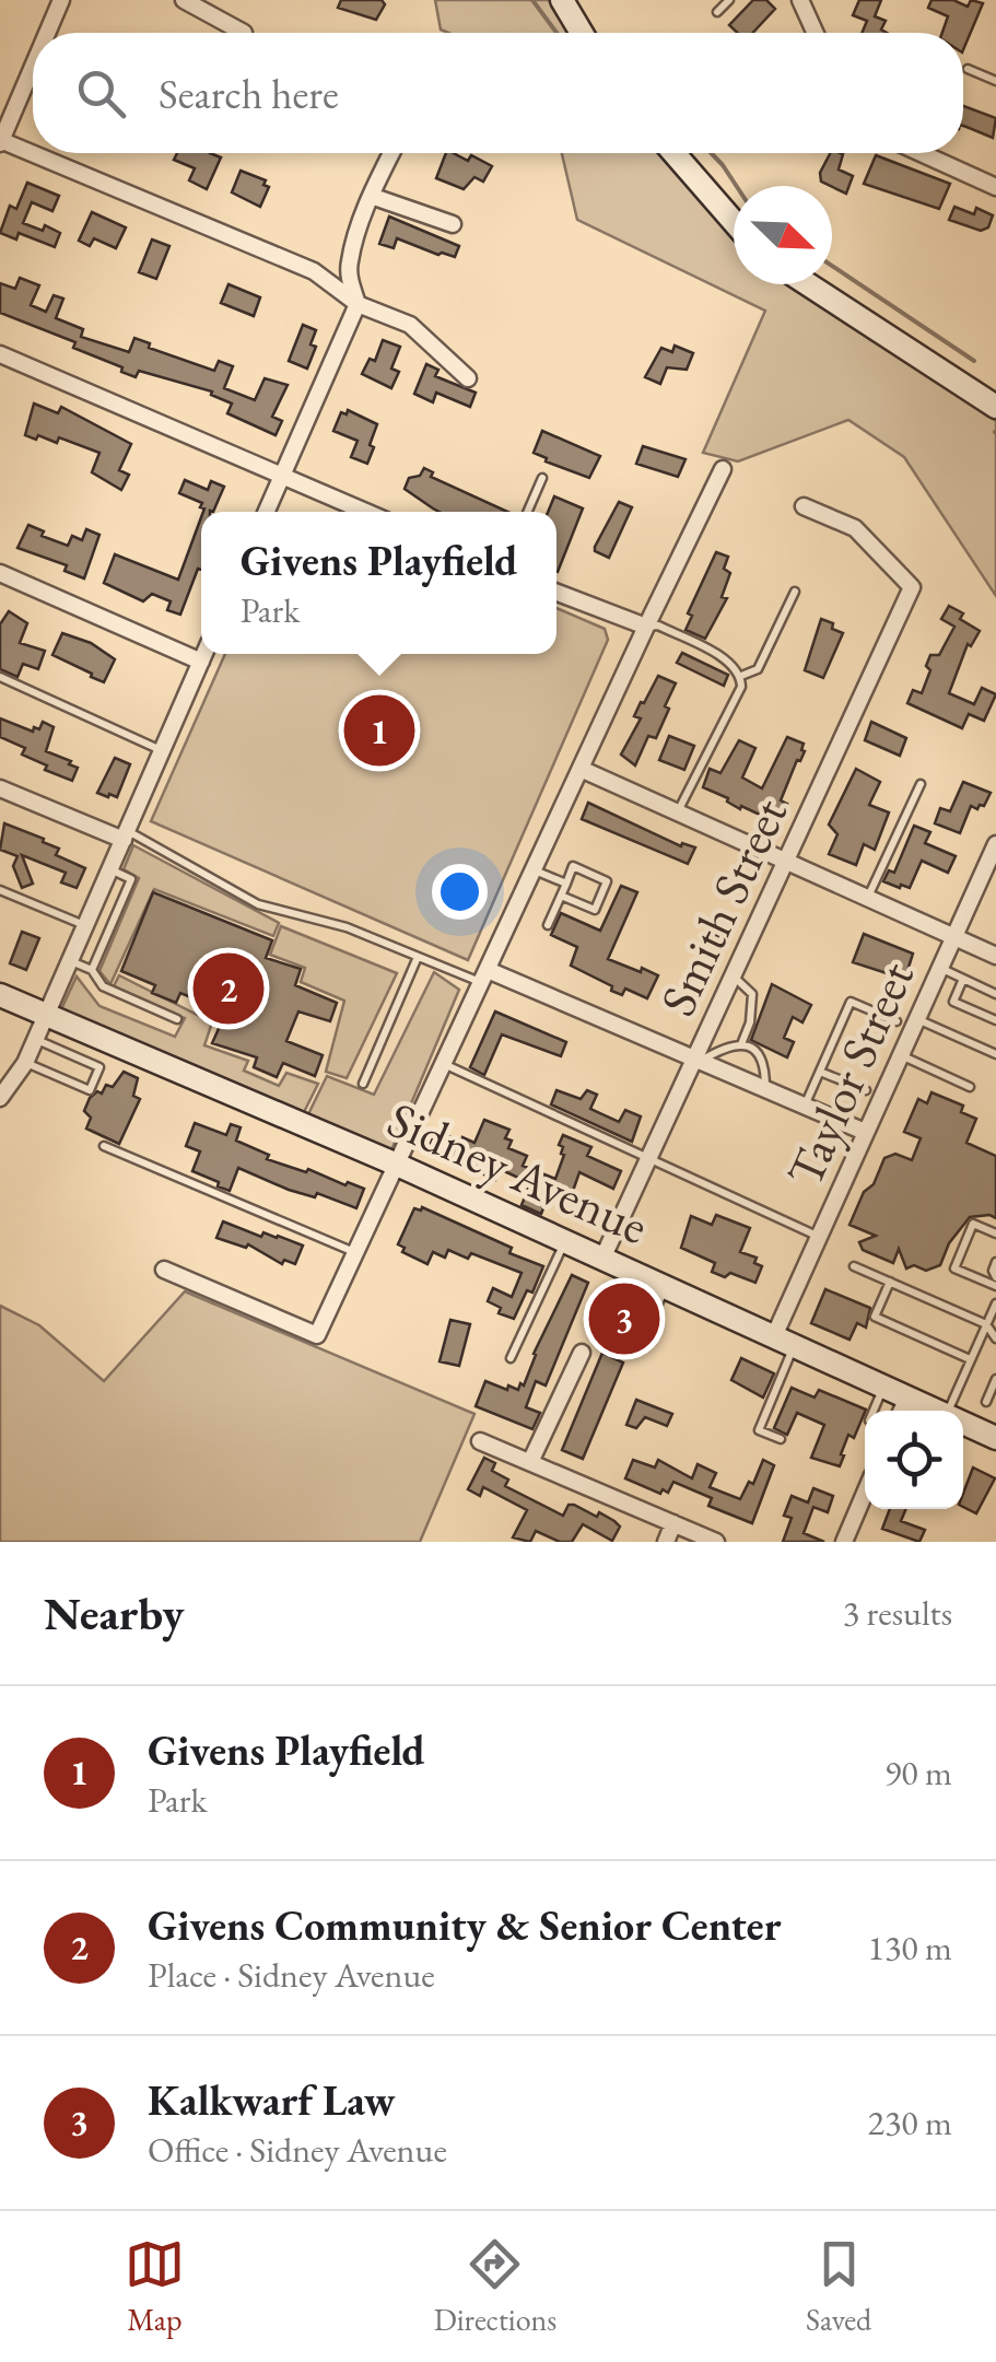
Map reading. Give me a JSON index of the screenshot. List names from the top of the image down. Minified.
{"streets":{"main road":["Sidney Avenue"],"street":["Smith Street","Taylor Street"]},"crossings":[["Smith Street","Sidney Avenue"],["Taylor Street","Sidney Avenue"]],"north":"bottom right","page":{"search":"Search here","popup":["Givens Playfield","Park"],"pins":["1","2","3"],"heading":["Nearby","3 results"],"list":[{"mark":"1","name":"Givens Playfield","note":"Park","value":"90 m"},{"mark":"2","name":"Givens Community & Senior Center","note":"Place · Sidney Avenue","value":"130 m"},{"mark":"3","name":"Kalkwarf Law","note":"Office · Sidney Avenue","value":"230 m"}],"nav":["Map","Directions","Saved"]}}
